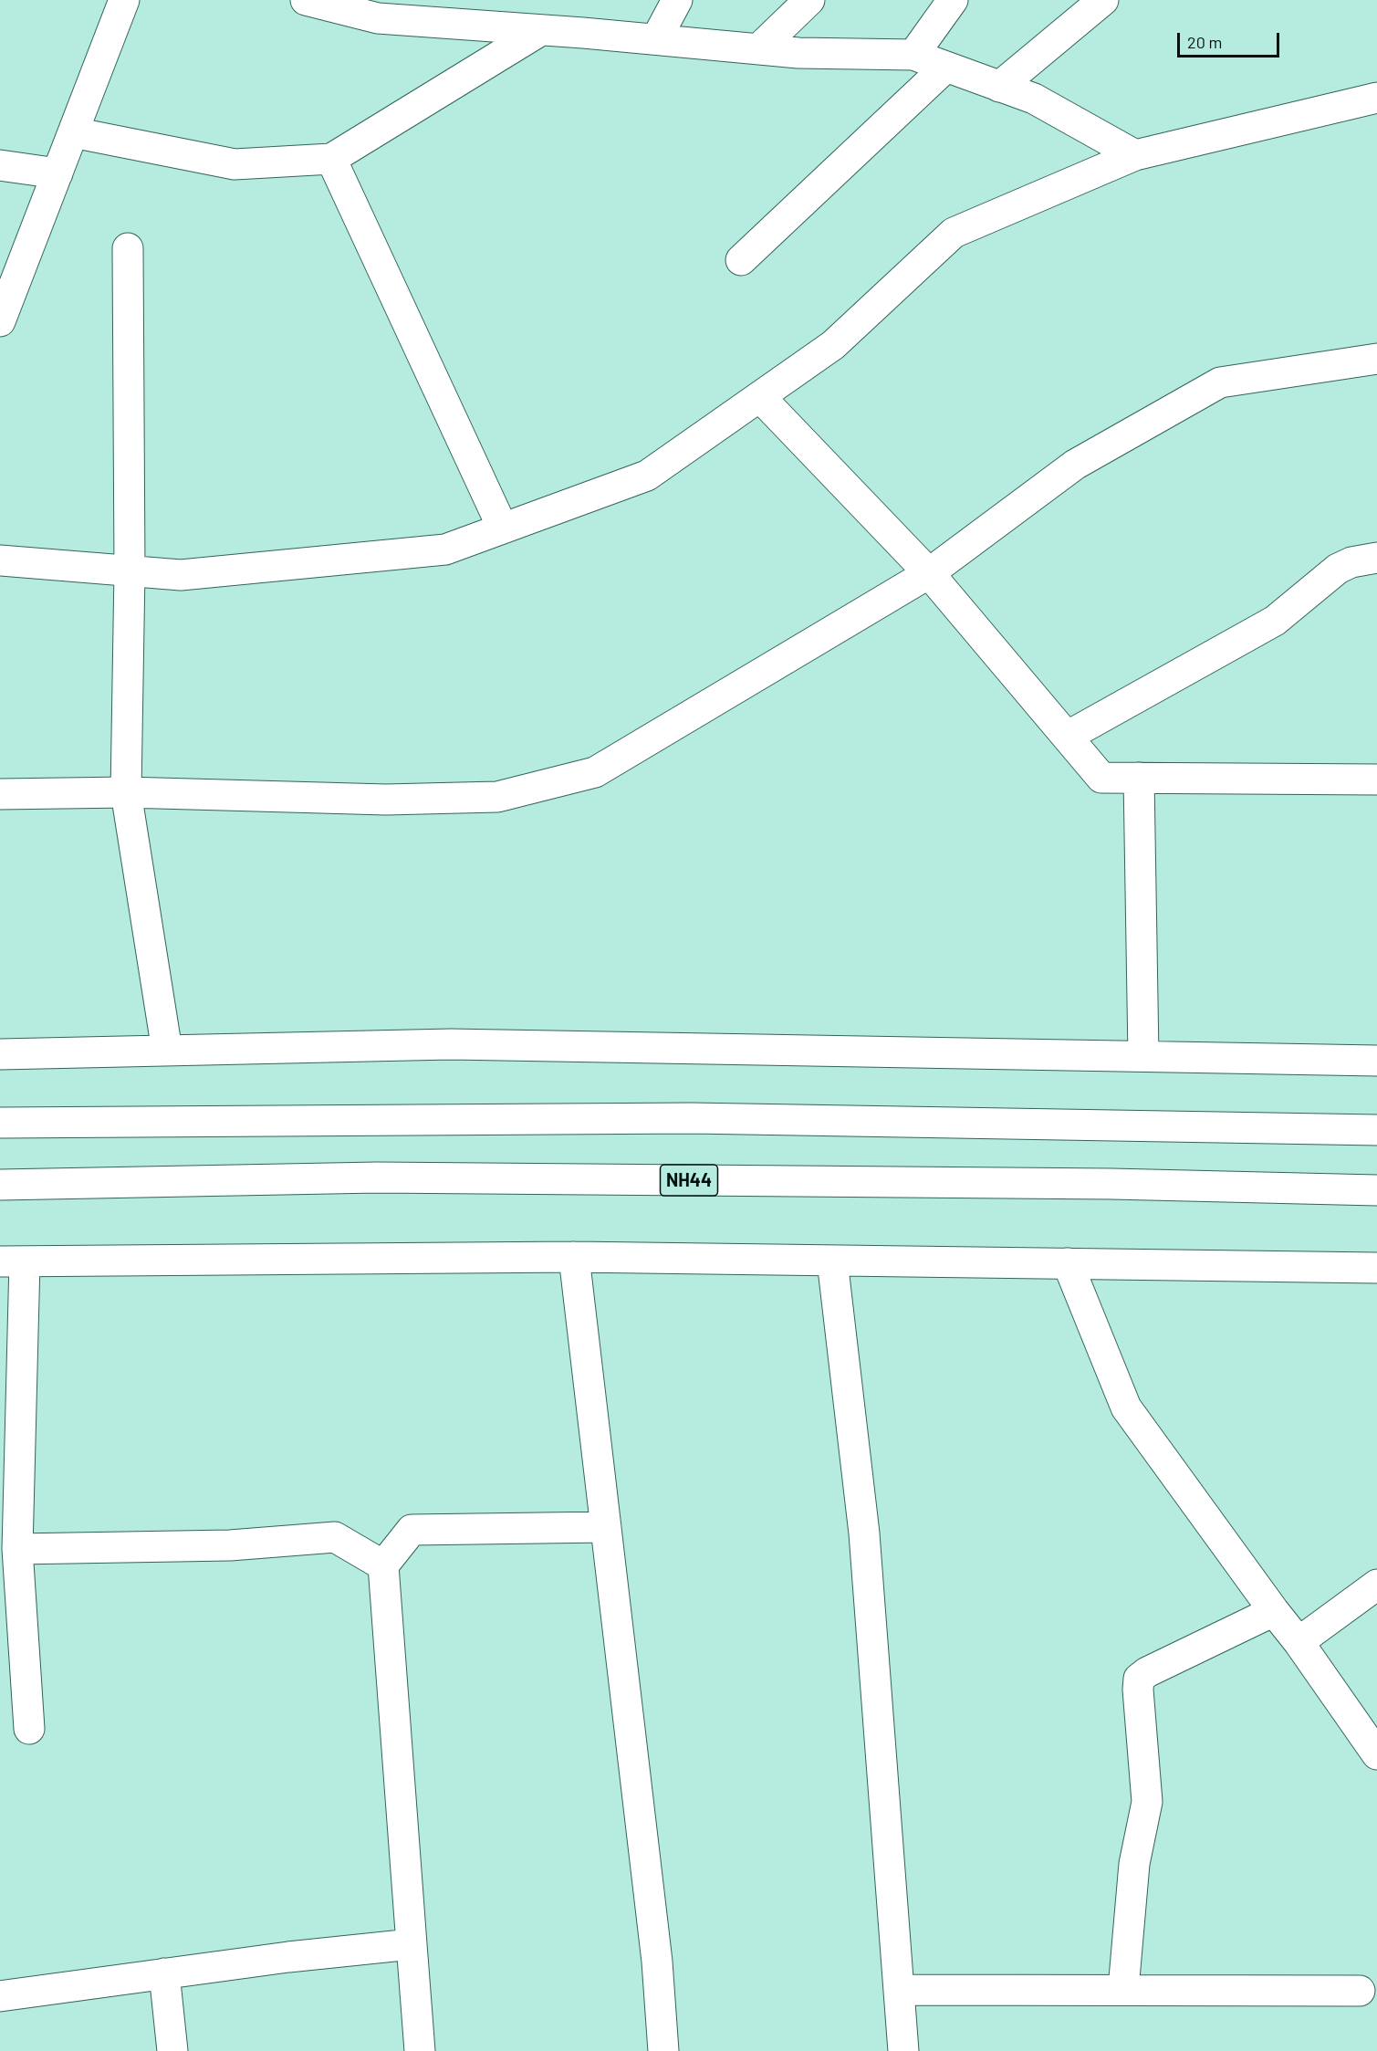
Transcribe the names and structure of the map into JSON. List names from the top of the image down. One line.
{"streets":{"main road":["NH44"]},"scale_bar":"20 m"}
